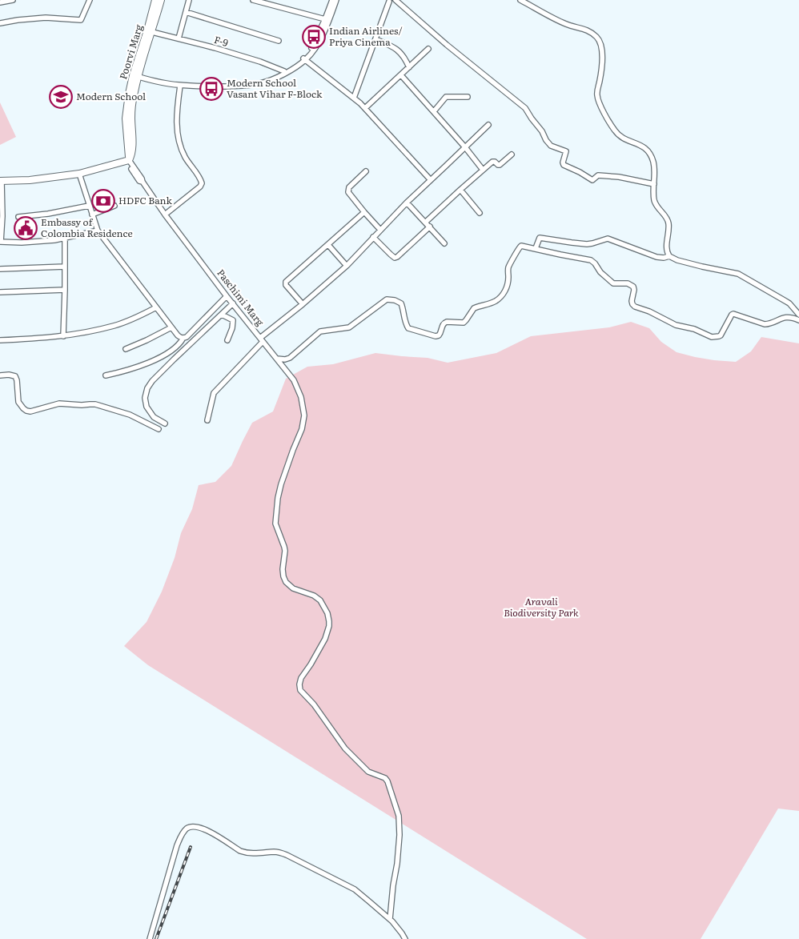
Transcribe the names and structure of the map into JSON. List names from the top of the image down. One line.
{"streets":{"main road":["Poorvi Marg"],"street":["F-9","Paschimi Marg"]},"crossings":[["F-9","Poorvi Marg"],["Poorvi Marg","Paschimi Marg"]],"parks":["Aravali Biodiversity Park"],"places":{"bus stop":["Indian Airlines/ Priya Cinema","Modern School Vasant Vihar F-Block"],"school or university":["Modern School"],"bank":["HDFC Bank"],"public building":["Embassy of Colombia Residence"]}}
